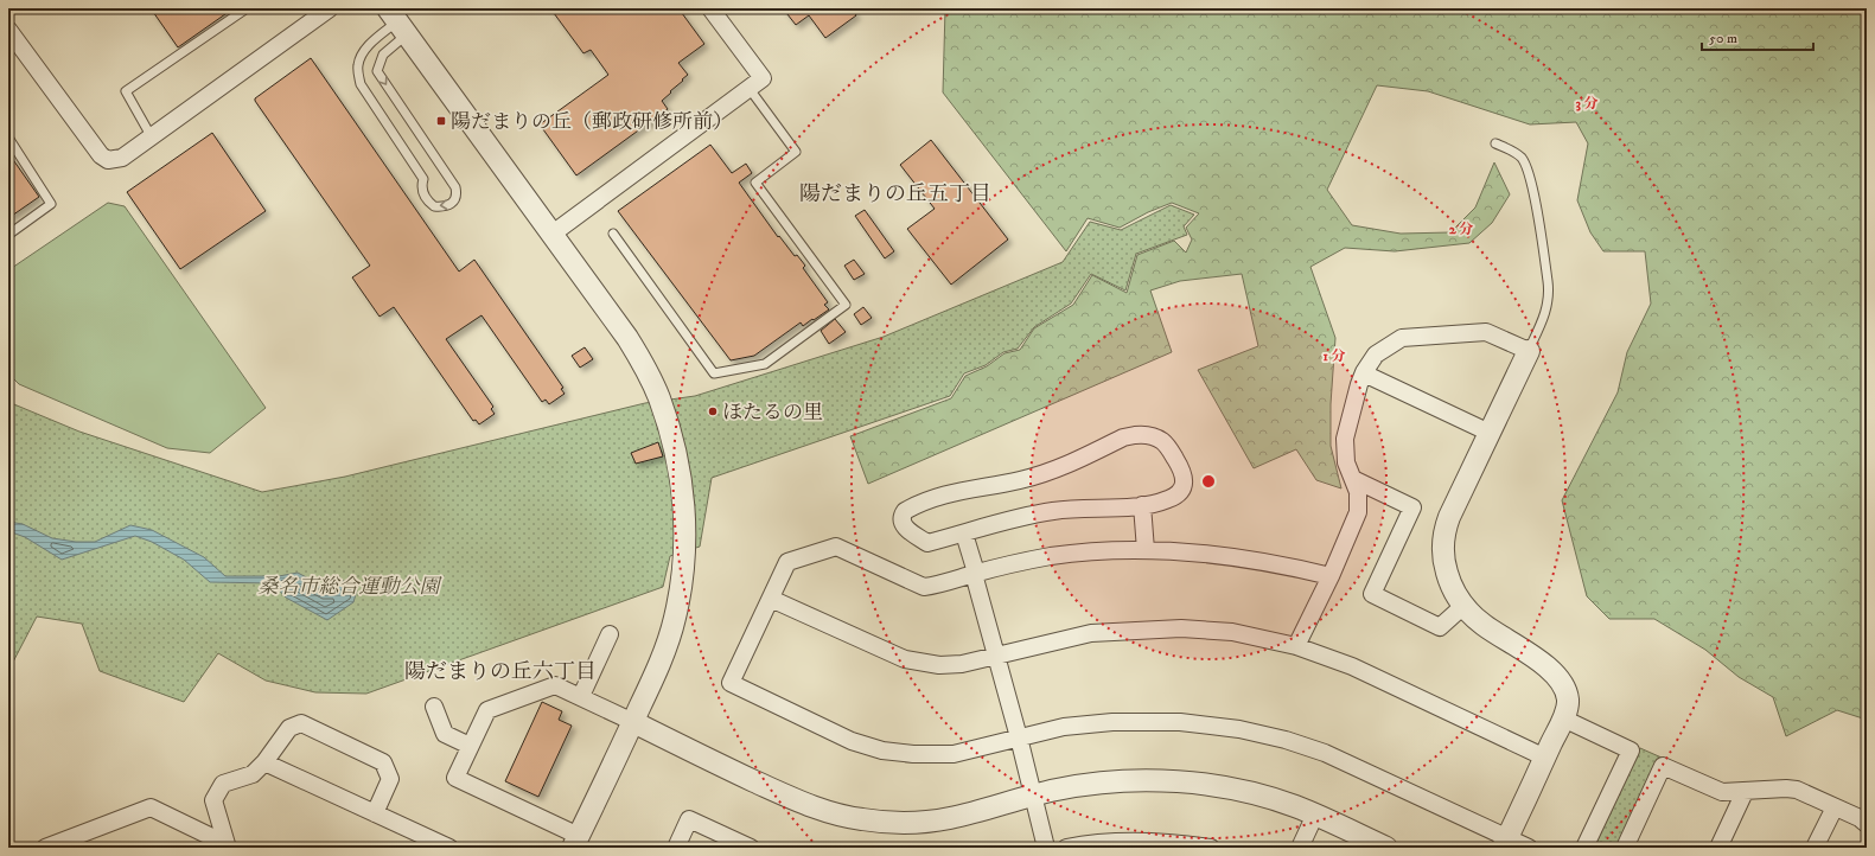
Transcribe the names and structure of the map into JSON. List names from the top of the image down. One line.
{"districts":["陽だまりの丘五丁目","陽だまりの丘六丁目"],"parks":["桑名市総合運動公園"],"places":{"transit":["陽だまりの丘（郵政研修所前）"],"other":["ほたるの里"]},"scale_bar":"50 m","rings":["3 分","2 分","1 分"]}
